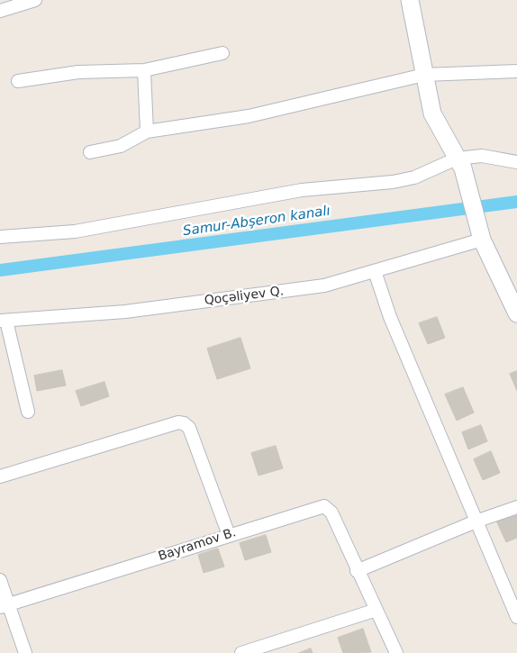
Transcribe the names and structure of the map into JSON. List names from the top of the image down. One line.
{"streets":{"street":["Qoçəliyev Q.","Bayramov B."]},"water":["Samur-Abşeron kanalı"]}
